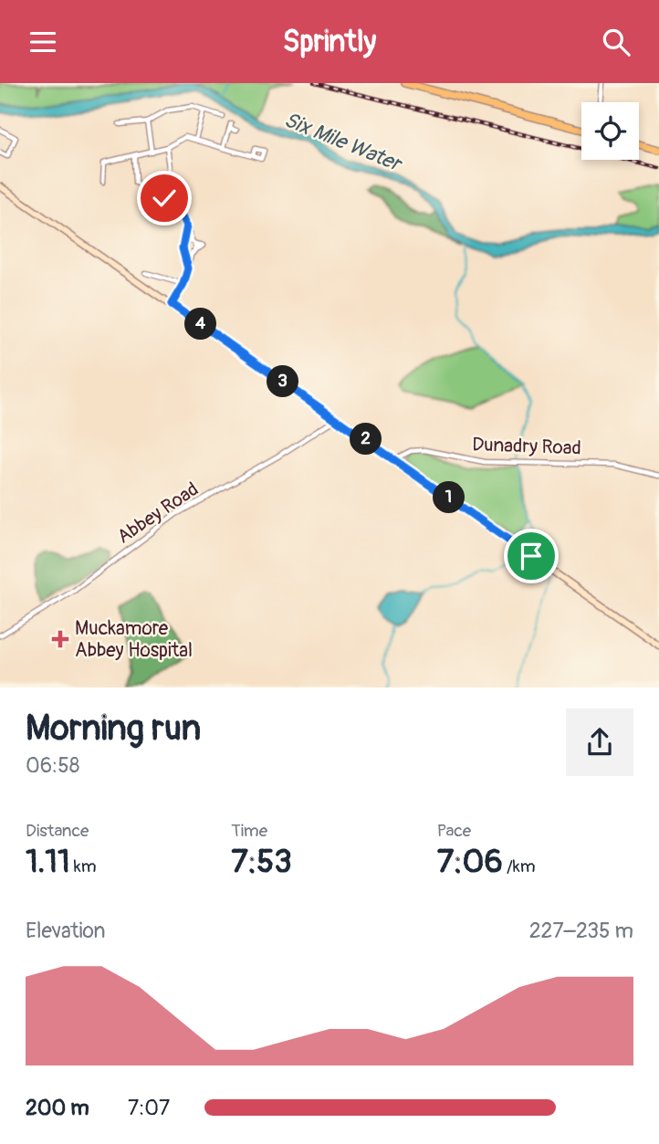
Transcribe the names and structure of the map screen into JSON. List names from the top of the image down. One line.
{"streets":{"street":["Dunadry Road","Abbey Road"]},"water":["Six Mile Water"],"places":{"health":["Muckamore Abbey Hospital"]},"page":{"header":"Sprintly","pins":["4","3","2","1"],"heading":["Morning run","06:58"],"stats":[["Distance","1.11 km"],["Time","7:53"],["Pace","7:06 /km"]],"chart":["Elevation","227–235 m"],"list":[{"name":"200 m","note":"7:07"}]}}
